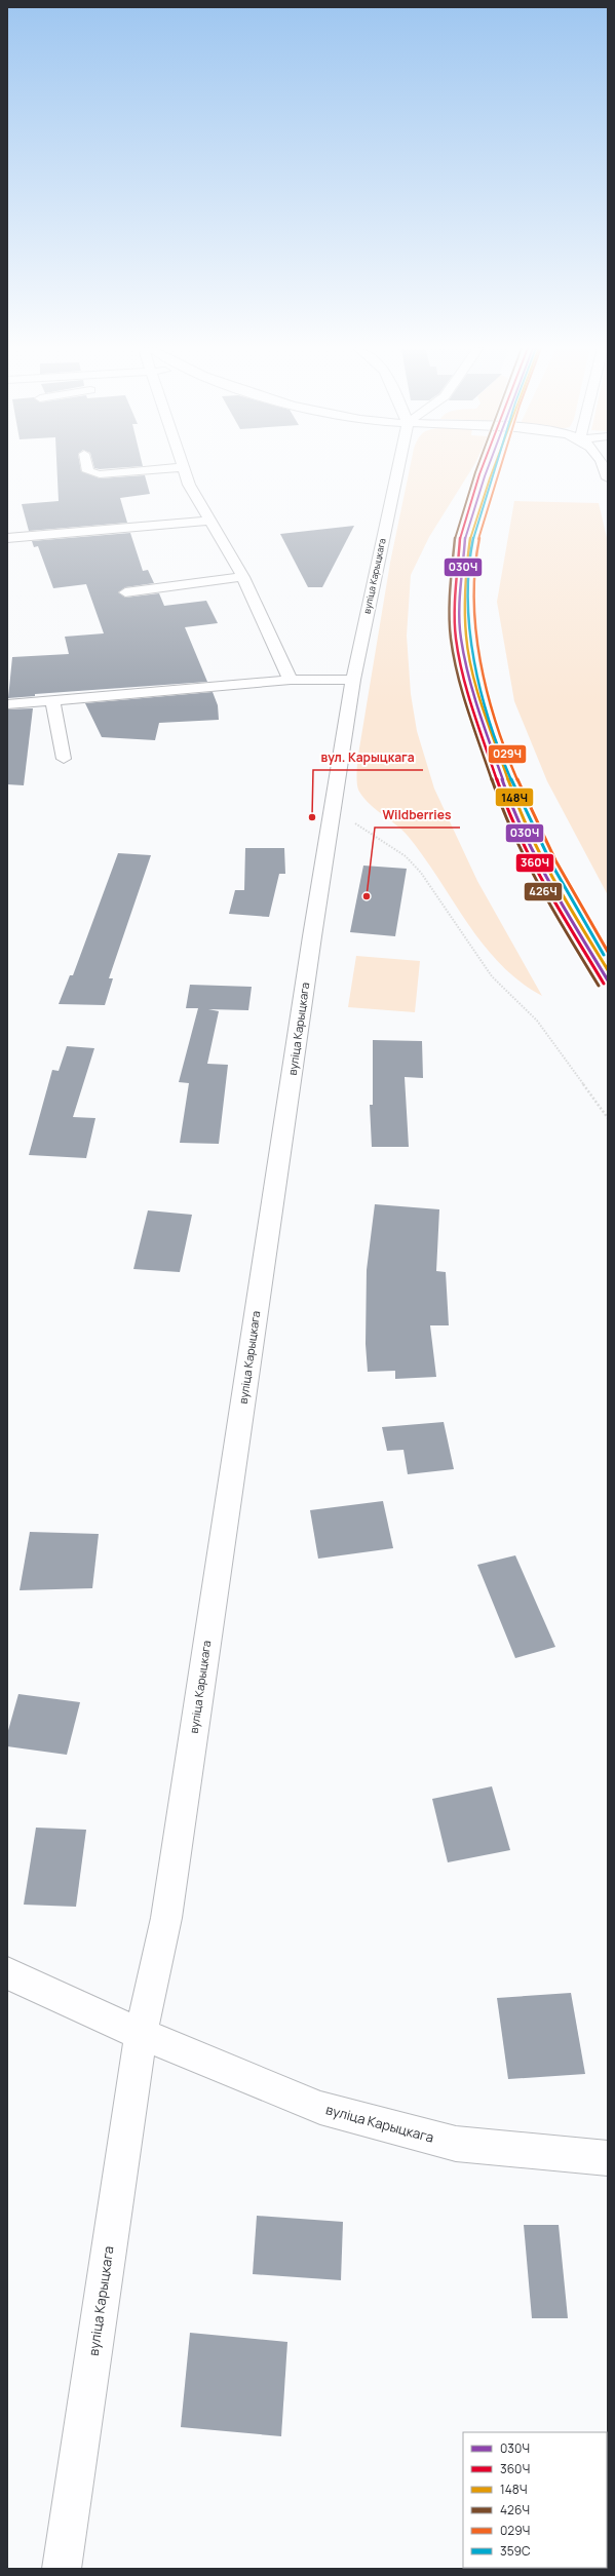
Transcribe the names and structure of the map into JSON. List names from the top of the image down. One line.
{"streets":{"street":["вуліца Карыцкага"]},"places":["вул. Карыцкага","Wildberries"],"lines":["transit line 030Ч","transit line 360Ч","transit line 148Ч","transit line 426Ч","transit line 029Ч","transit line 359С"],"legend":["030Ч","360Ч","148Ч","426Ч","029Ч","359С"]}
